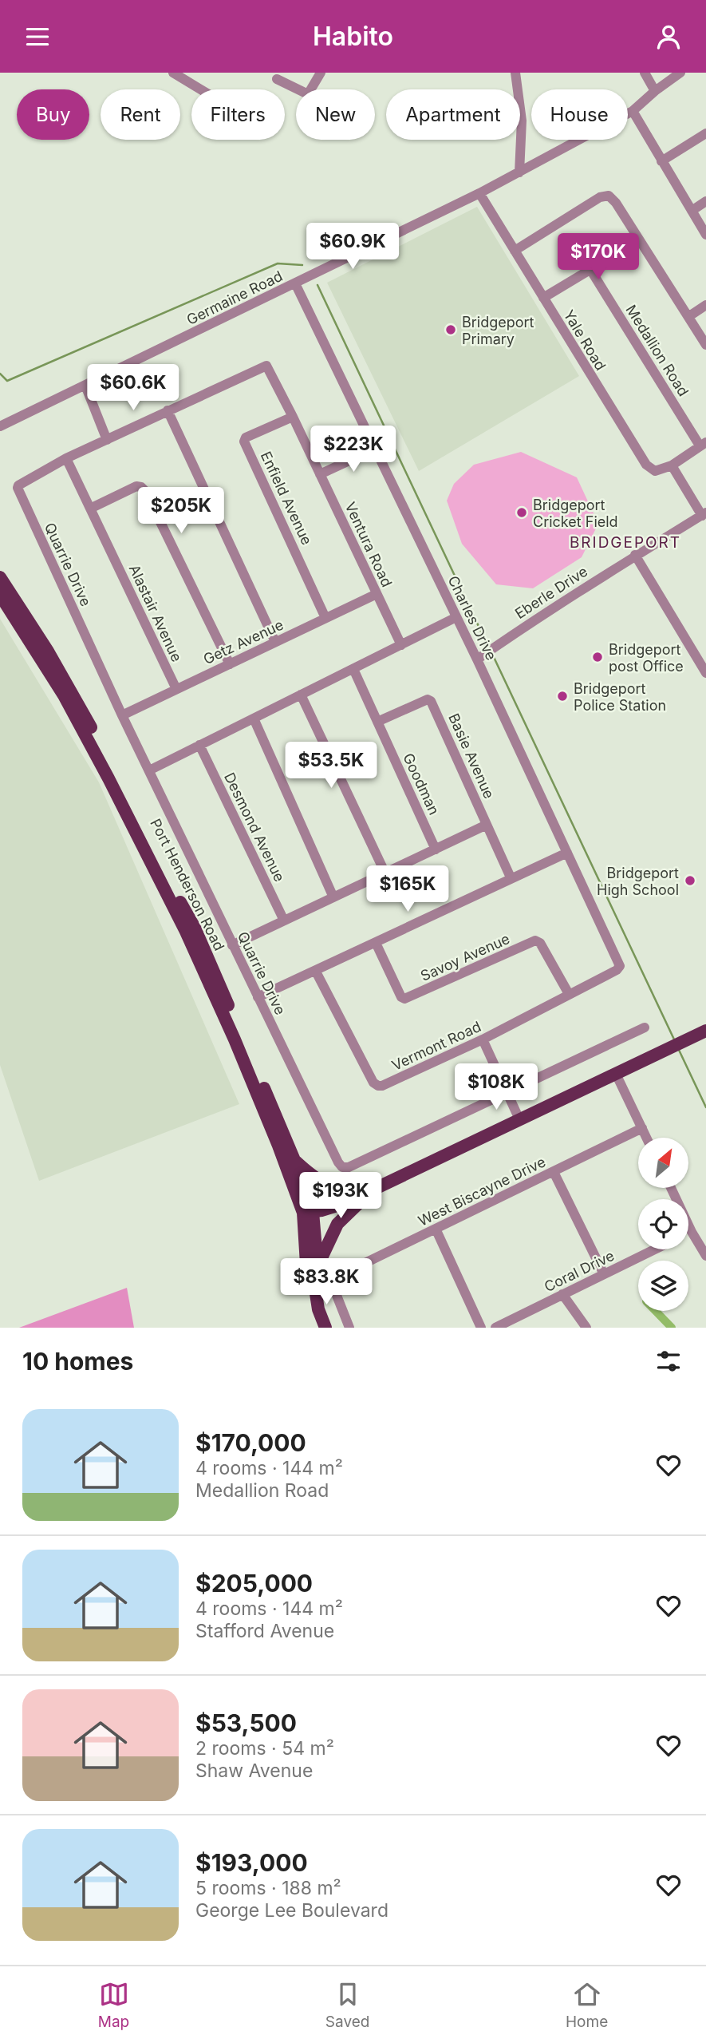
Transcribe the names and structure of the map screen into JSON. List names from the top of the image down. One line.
{"streets":{"main road":["Port Henderson Road"],"street":["Germaine Road","Yale Road","Medallion Road","Enfield Avenue","Ventura Road","Quarrie Drive","Eberle Drive","Alastair Avenue","Charles Drive","Getz Avenue","Basie Avenue","Goodman","Desmond Avenue","Savoy Avenue","Vermont Road","West Biscayne Drive","Coral Drive"]},"crossings":[["Germaine Road","Yale Road"],["Germaine Road","Charles Drive"],["Enfield Avenue","Ventura Road"],["Enfield Avenue","Getz Avenue"],["Ventura Road","Getz Avenue"],["Quarrie Drive","Alastair Avenue"],["Quarrie Drive","Getz Avenue"],["Eberle Drive","Charles Drive"],["Alastair Avenue","Getz Avenue"],["Charles Drive","Vermont Road"],["Basie Avenue","Goodman"],["Savoy Avenue","Vermont Road"]],"districts":["BRIDGEPORT"],"places":["Bridgeport Primary","Bridgeport Cricket Field","Bridgeport post Office","Bridgeport Police Station","Bridgeport High School"],"north":"top right","page":{"header":"Habito","chip":["Buy","Rent","Filters","New","Apartment","House"],"price":["$60.9K","$170K","$60.6K","$223K","$205K","$53.5K","$165K","$108K","$193K","$83.8K"],"heading":"10 homes","list":[{"name":"$170,000","note":"4 rooms · 144 m² · Medallion Road"},{"name":"$205,000","note":"4 rooms · 144 m² · Stafford Avenue"},{"name":"$53,500","note":"2 rooms · 54 m² · Shaw Avenue"},{"name":"$193,000","note":"5 rooms · 188 m² · George Lee Boulevard"}],"tabs":["Map","Saved","Home"]}}
